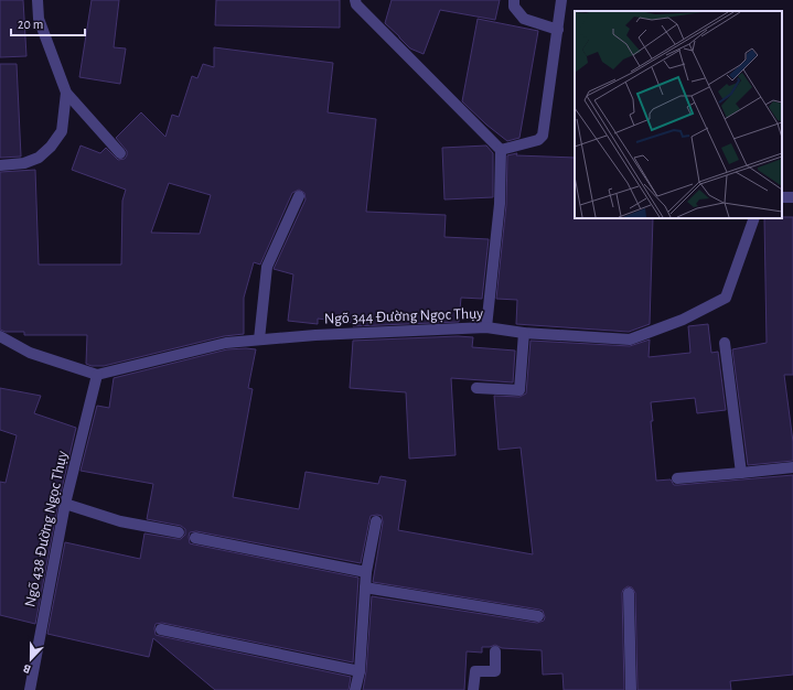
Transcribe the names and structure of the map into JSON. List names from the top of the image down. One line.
{"streets":{"street":["Ngõ 344 Đường Ngọc Thụy","Ngõ 438 Đường Ngọc Thụy"]},"crossings":[["Ngõ 344 Đường Ngọc Thụy","Ngõ 438 Đường Ngọc Thụy"]],"scale_bar":"20 m","north":"bottom"}
